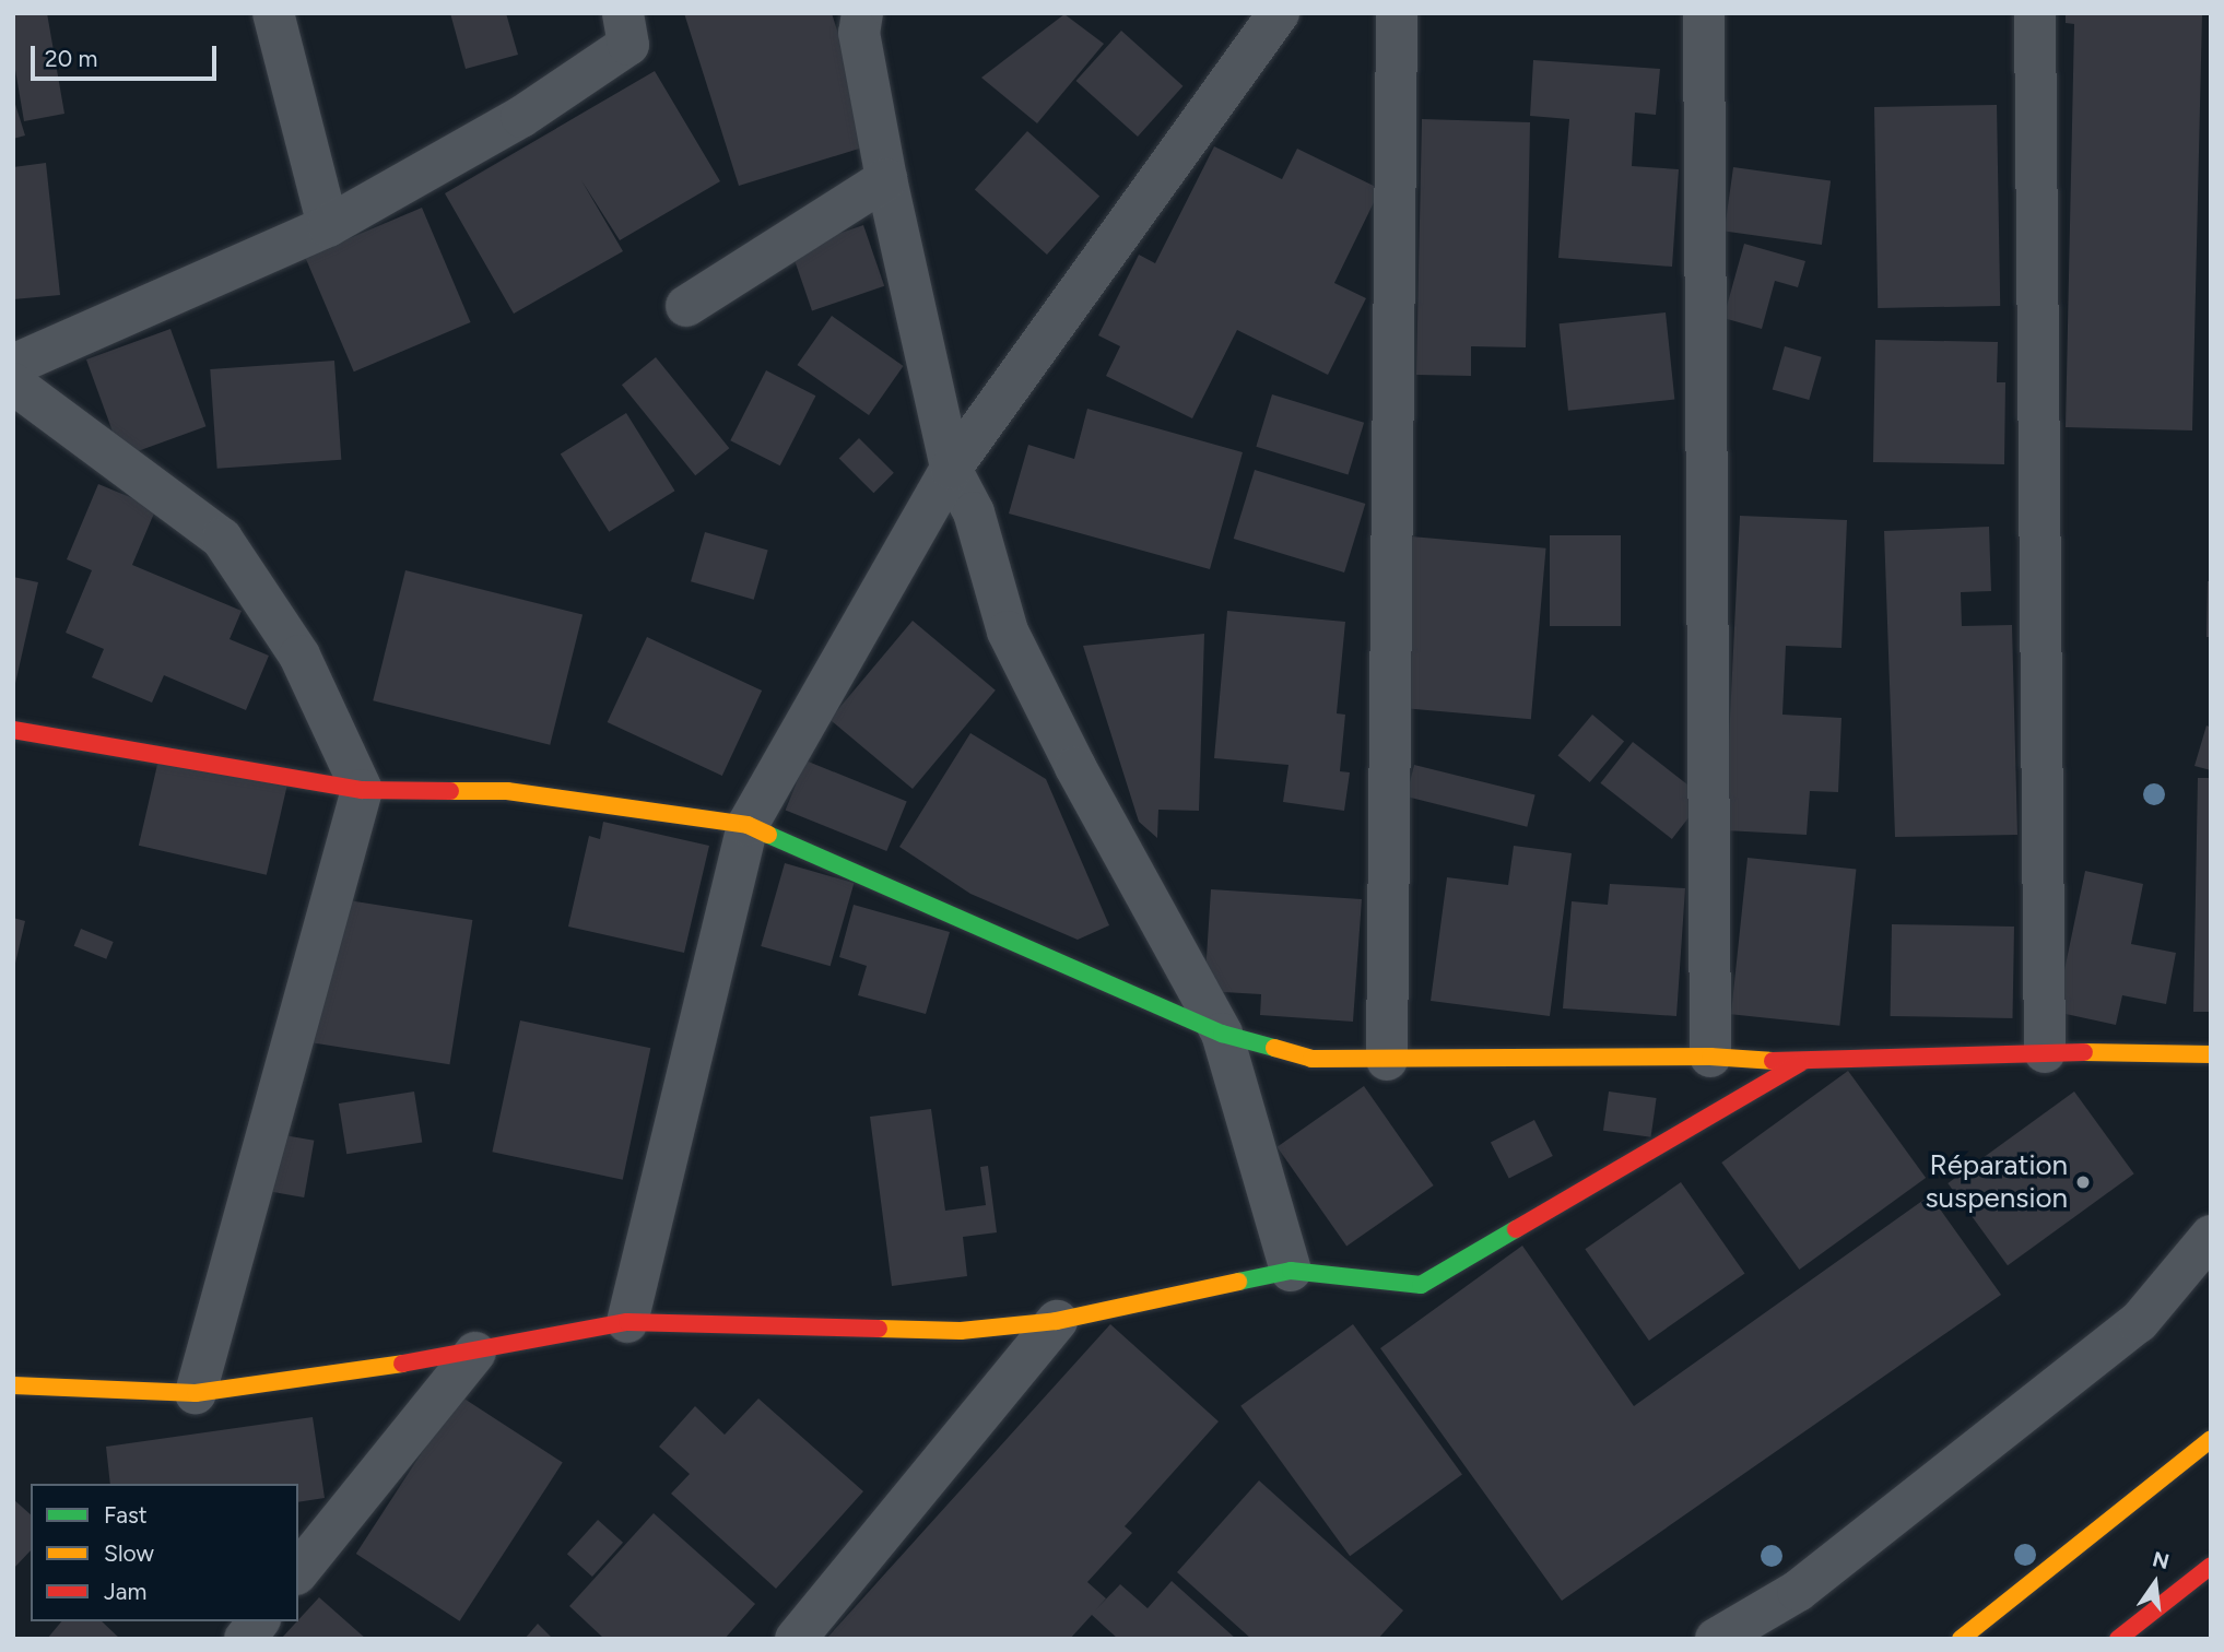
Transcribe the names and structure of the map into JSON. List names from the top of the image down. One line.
{"places":["Réparation suspension"],"legend":["Fast","Slow","Jam"],"scale_bar":"20 m","north":"top"}
